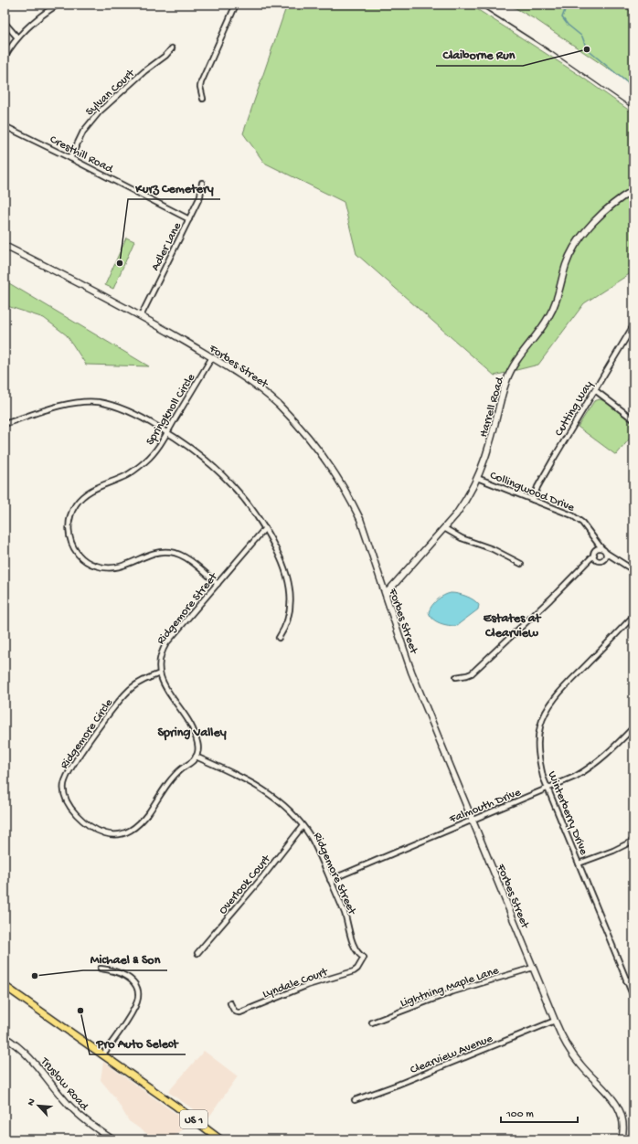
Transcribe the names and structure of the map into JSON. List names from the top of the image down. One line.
{"streets":{"main road":["US 1"],"street":["Sylvan Court","Cresthill Road","Adler Lane","Forbes Street","Harrell Road","Cutting Way","Springknoll Circle","Collingwood Drive","Ridgemore Street","Ridgemore Circle","Falmouth Drive","Winterberry Drive","Overlook Court","Lyndale Court","Lightning Maple Lane","Clearview Avenue","Truslow Road"]},"crossings":[["Sylvan Court","Cresthill Road"],["Cresthill Road","Adler Lane"],["Adler Lane","Forbes Street"],["Forbes Street","Harrell Road"],["Forbes Street","Springknoll Circle"],["Forbes Street","Falmouth Drive"],["Forbes Street","Lightning Maple Lane"],["Forbes Street","Clearview Avenue"],["Harrell Road","Collingwood Drive"],["Cutting Way","Collingwood Drive"],["Springknoll Circle","Ridgemore Street"],["Ridgemore Street","Ridgemore Circle"],["Ridgemore Street","Falmouth Drive"],["Ridgemore Street","Overlook Court"],["Ridgemore Street","Lyndale Court"],["Falmouth Drive","Winterberry Drive"]],"districts":["Estates at Clearview","Spring Valley"],"places":["Claiborne Run","Kurz Cemetery","Michael & Son","Pro Auto Select"],"scale_bar":"100 m","north":"top left"}
